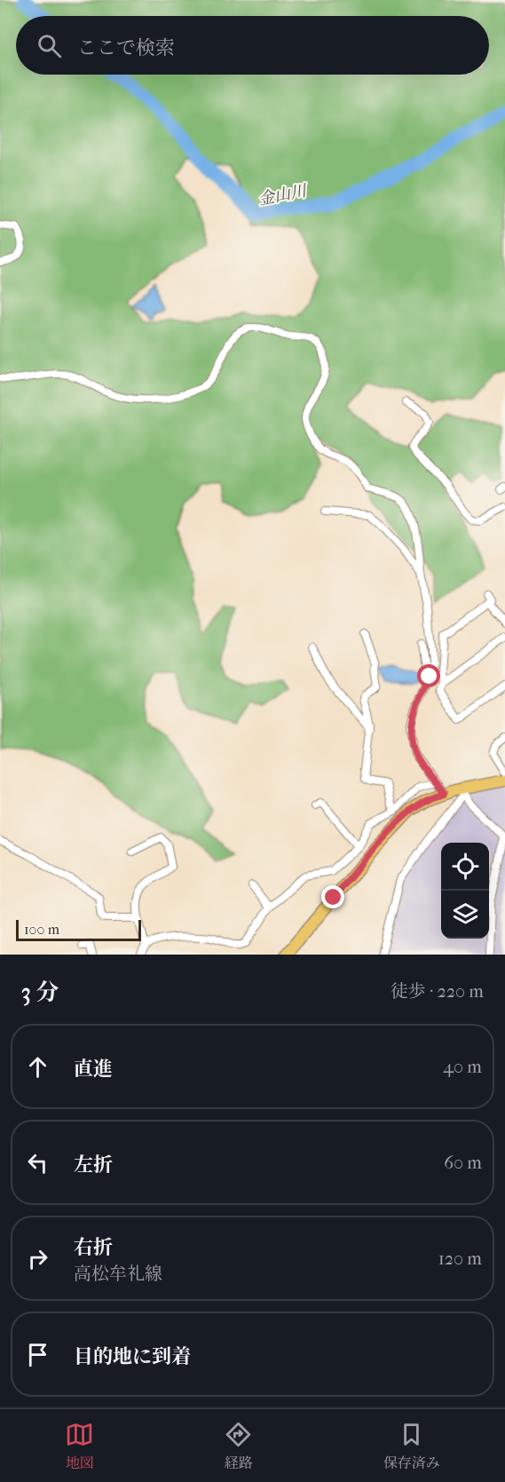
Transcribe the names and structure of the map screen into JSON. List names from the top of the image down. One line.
{"water":["金山川"],"scale_bar":"100 m","page":{"search":"ここで検索","scale":"100 m","heading":["3 分","徒歩 · 220 m"],"list":[["直進","40 m"],["左折","60 m"],["右折","高松牟礼線","120 m"],"目的地に到着"],"nav":["地図","経路","保存済み"]}}
